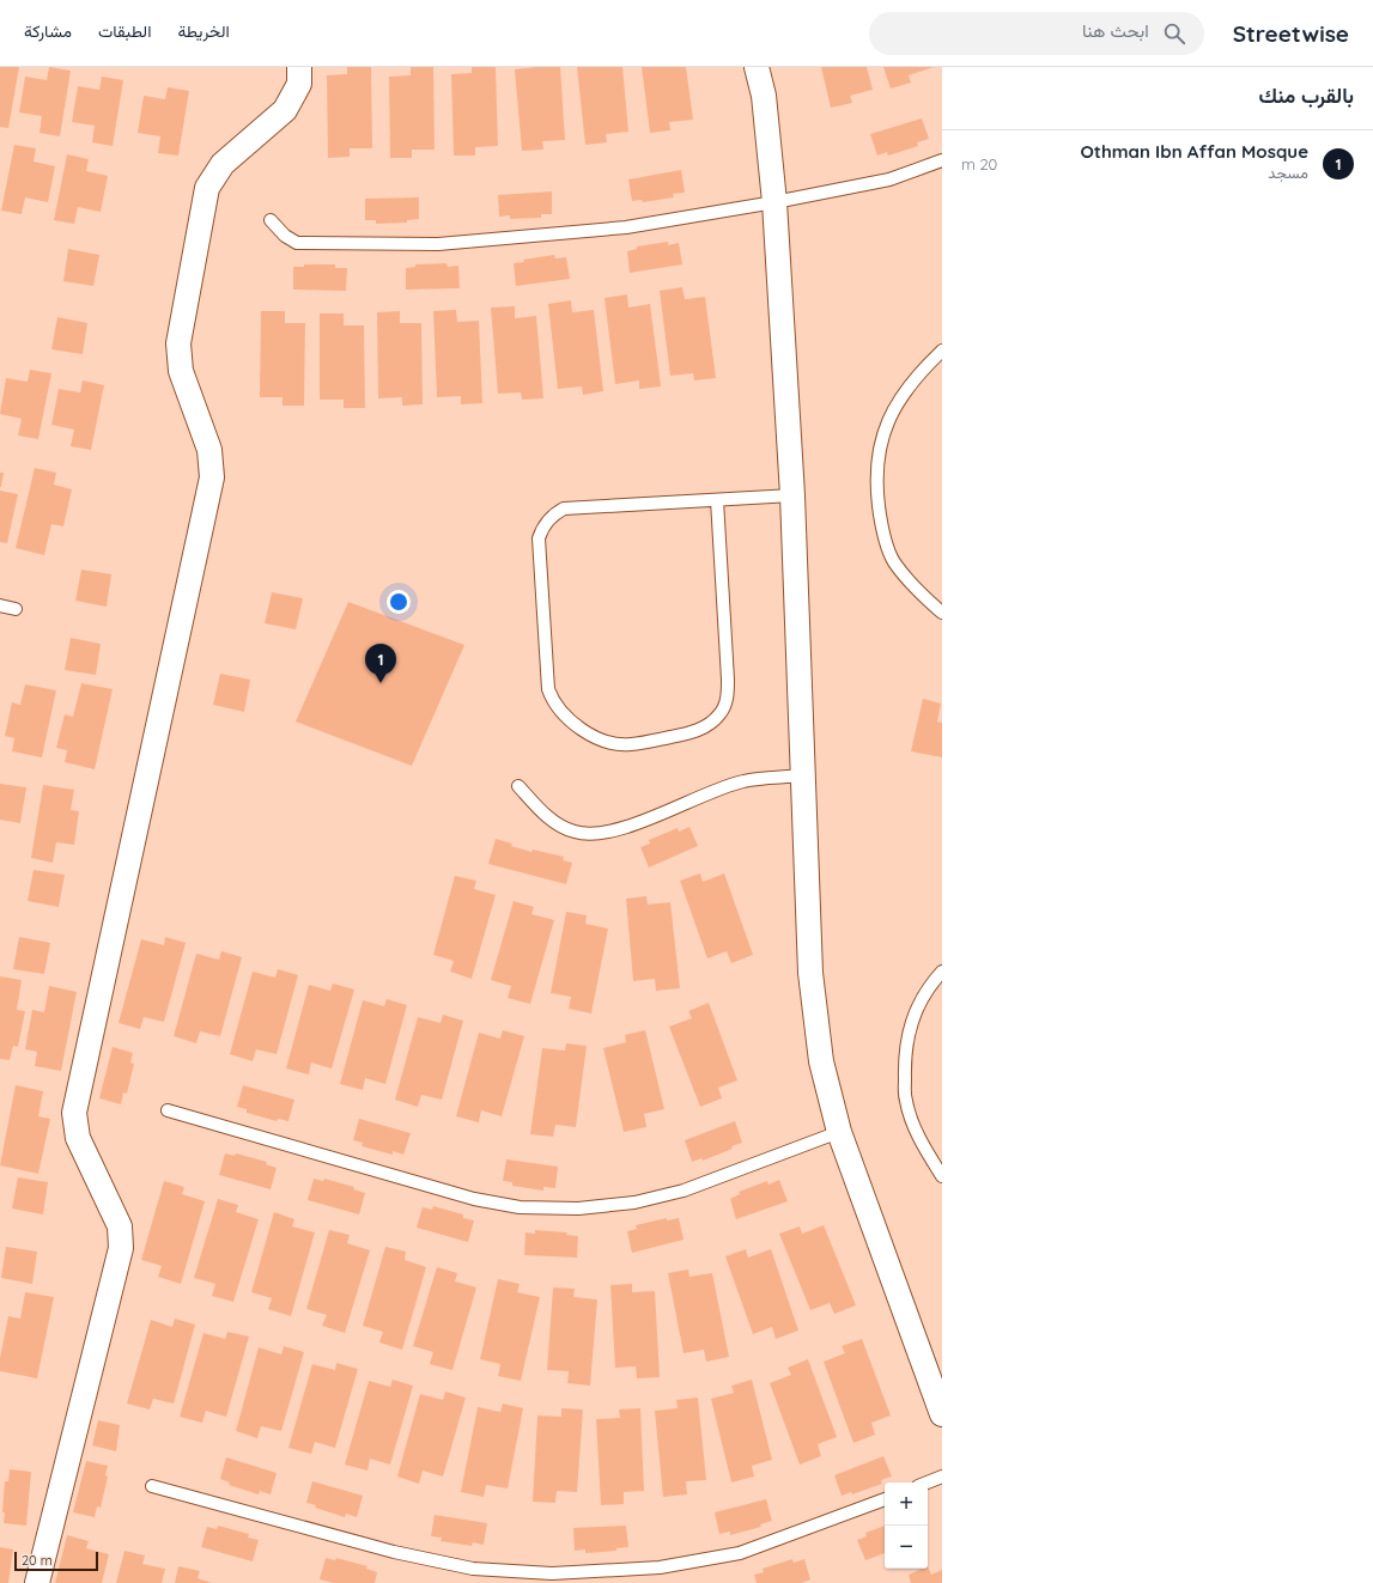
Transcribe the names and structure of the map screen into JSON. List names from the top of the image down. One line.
{"scale_bar":"20 m","page":{"header":"Streetwise","search":"ابحث هنا","nav":["الخريطة","الطبقات","مشاركة"],"heading":"بالقرب منك","list":[{"mark":"1","name":"Othman Ibn Affan Mosque","note":"مسجد","value":"20 m"}],"pins":"1","map_buttons":["+","−"],"scale":"20 m"}}
